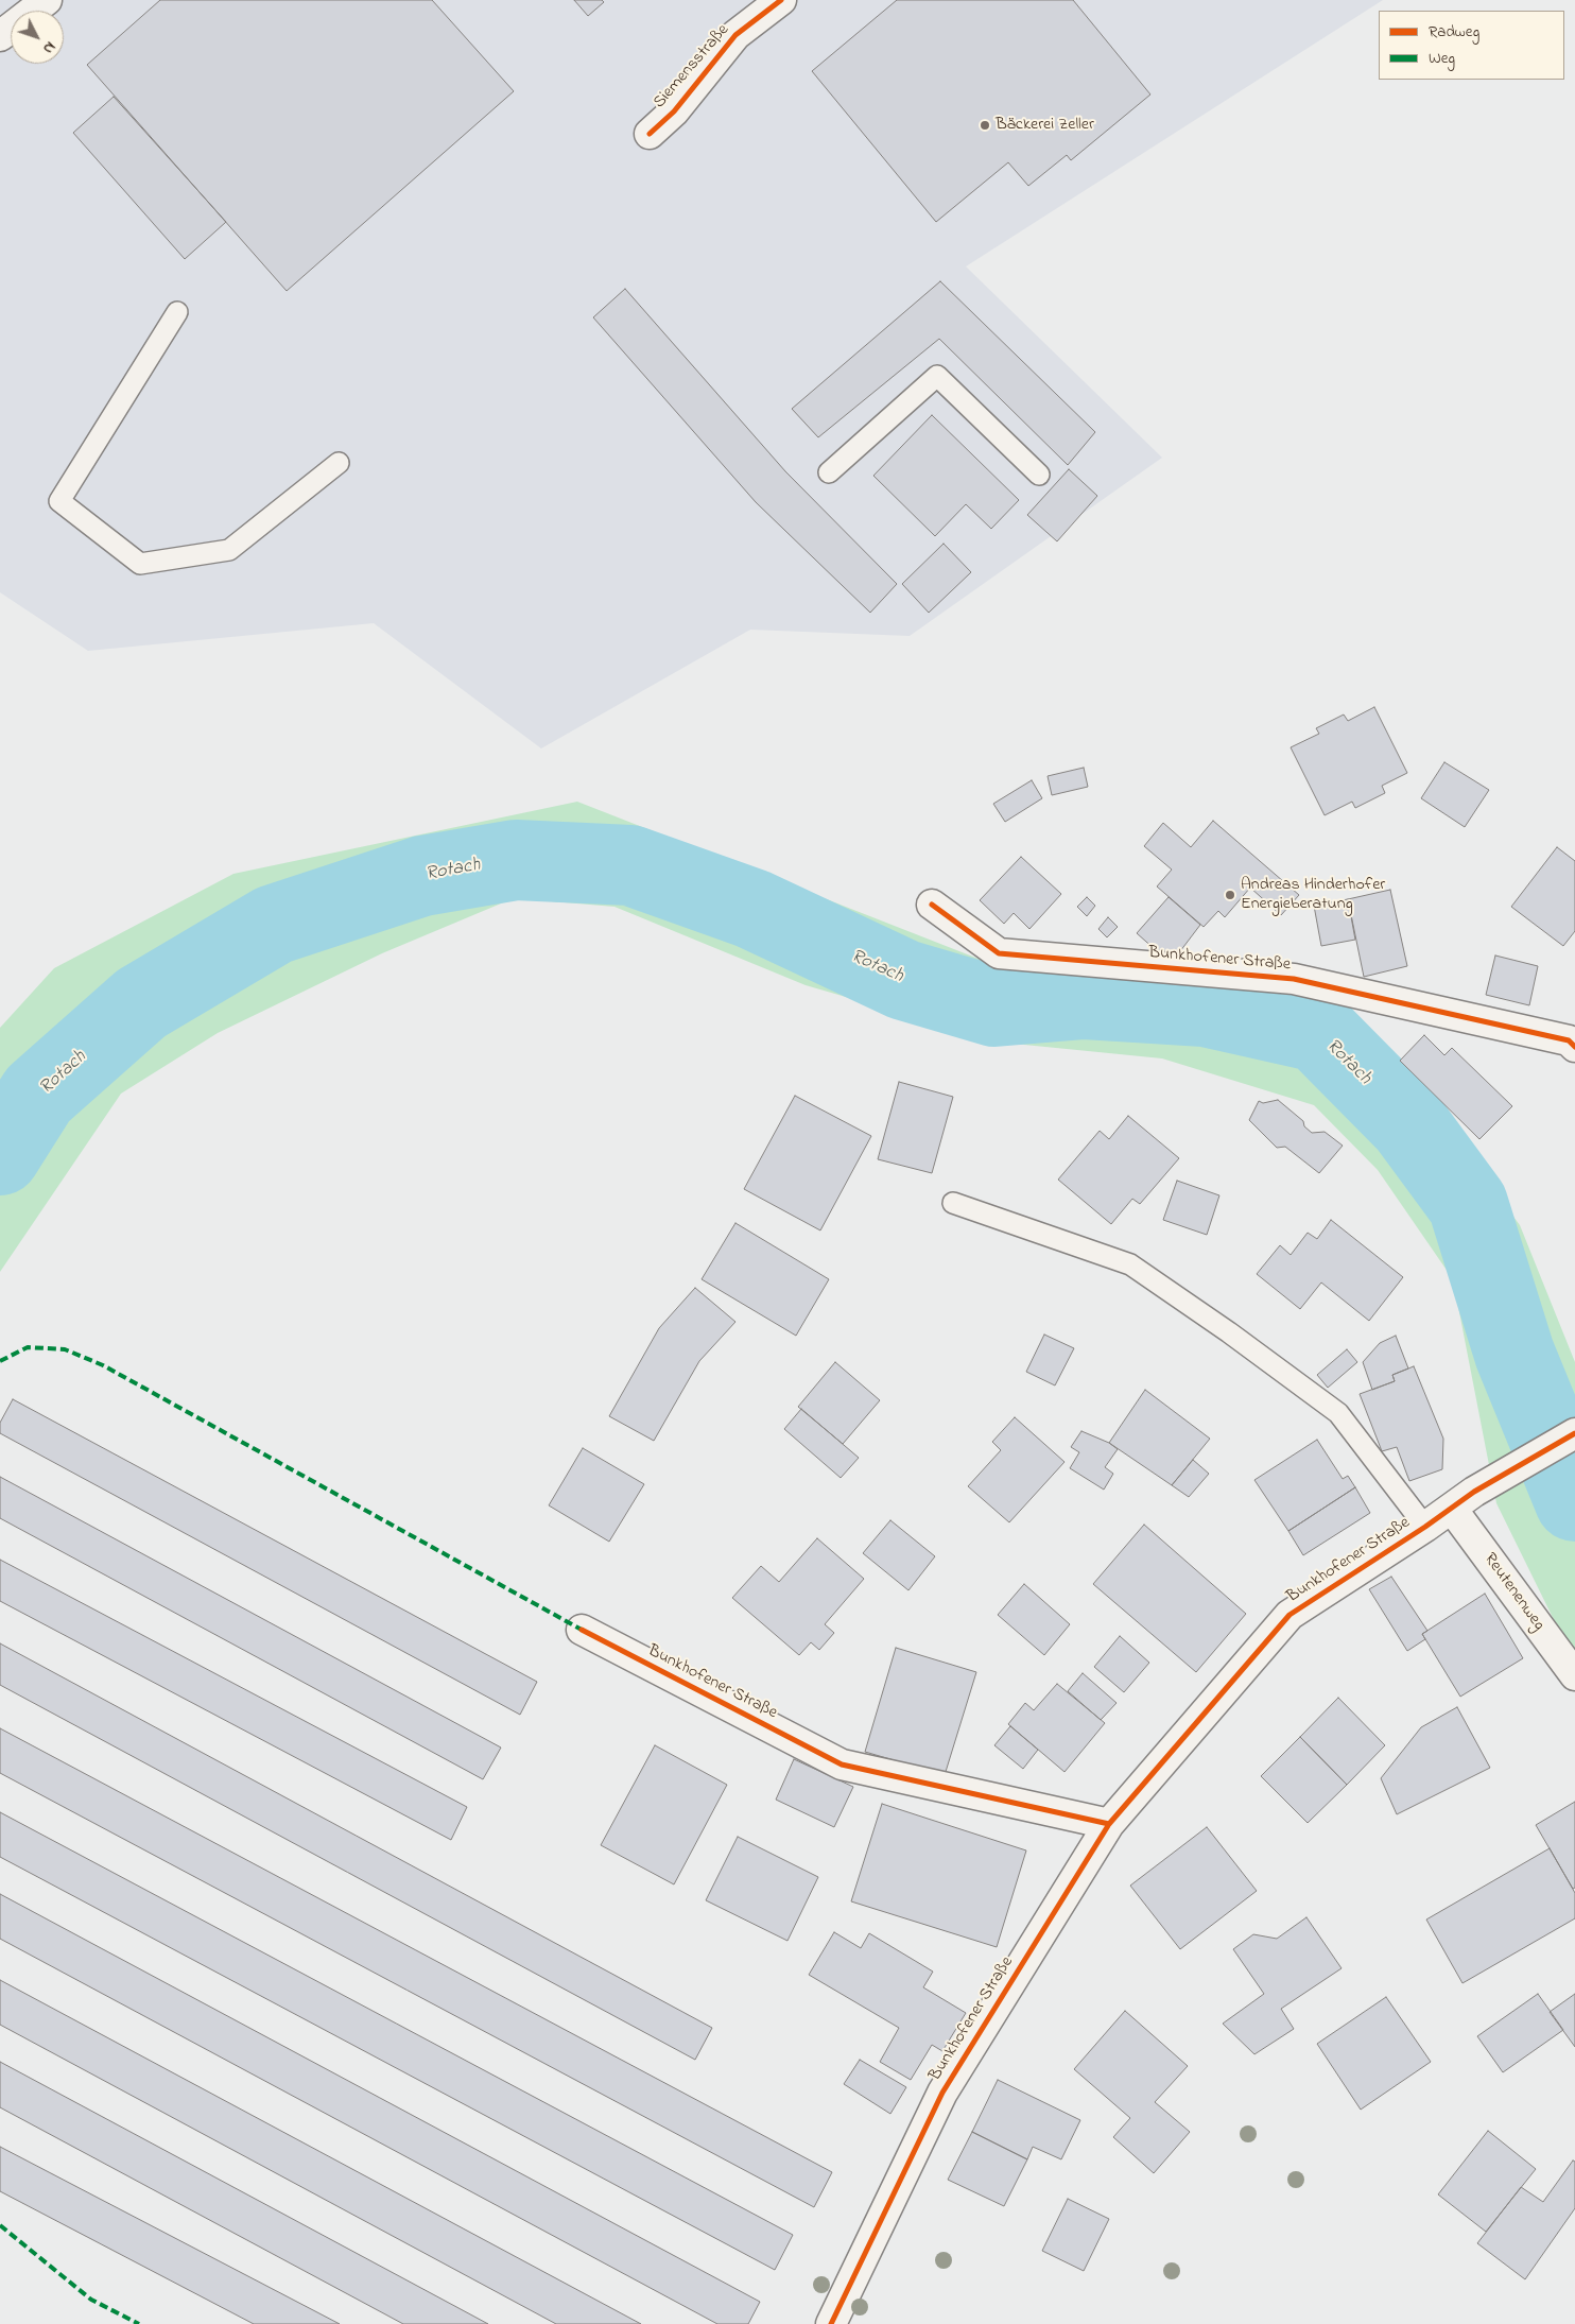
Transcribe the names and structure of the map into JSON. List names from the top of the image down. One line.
{"streets":{"street":["Siemensstraße","Bunkhofener Straße","Reutenenweg"]},"crossings":[["Bunkhofener Straße","Reutenenweg"]],"water":["Rotach"],"places":["Bäckerei Zeller","Andreas Hinderhofer Energieberatung"],"legend":["Radweg","Weg"],"north":"bottom right"}
